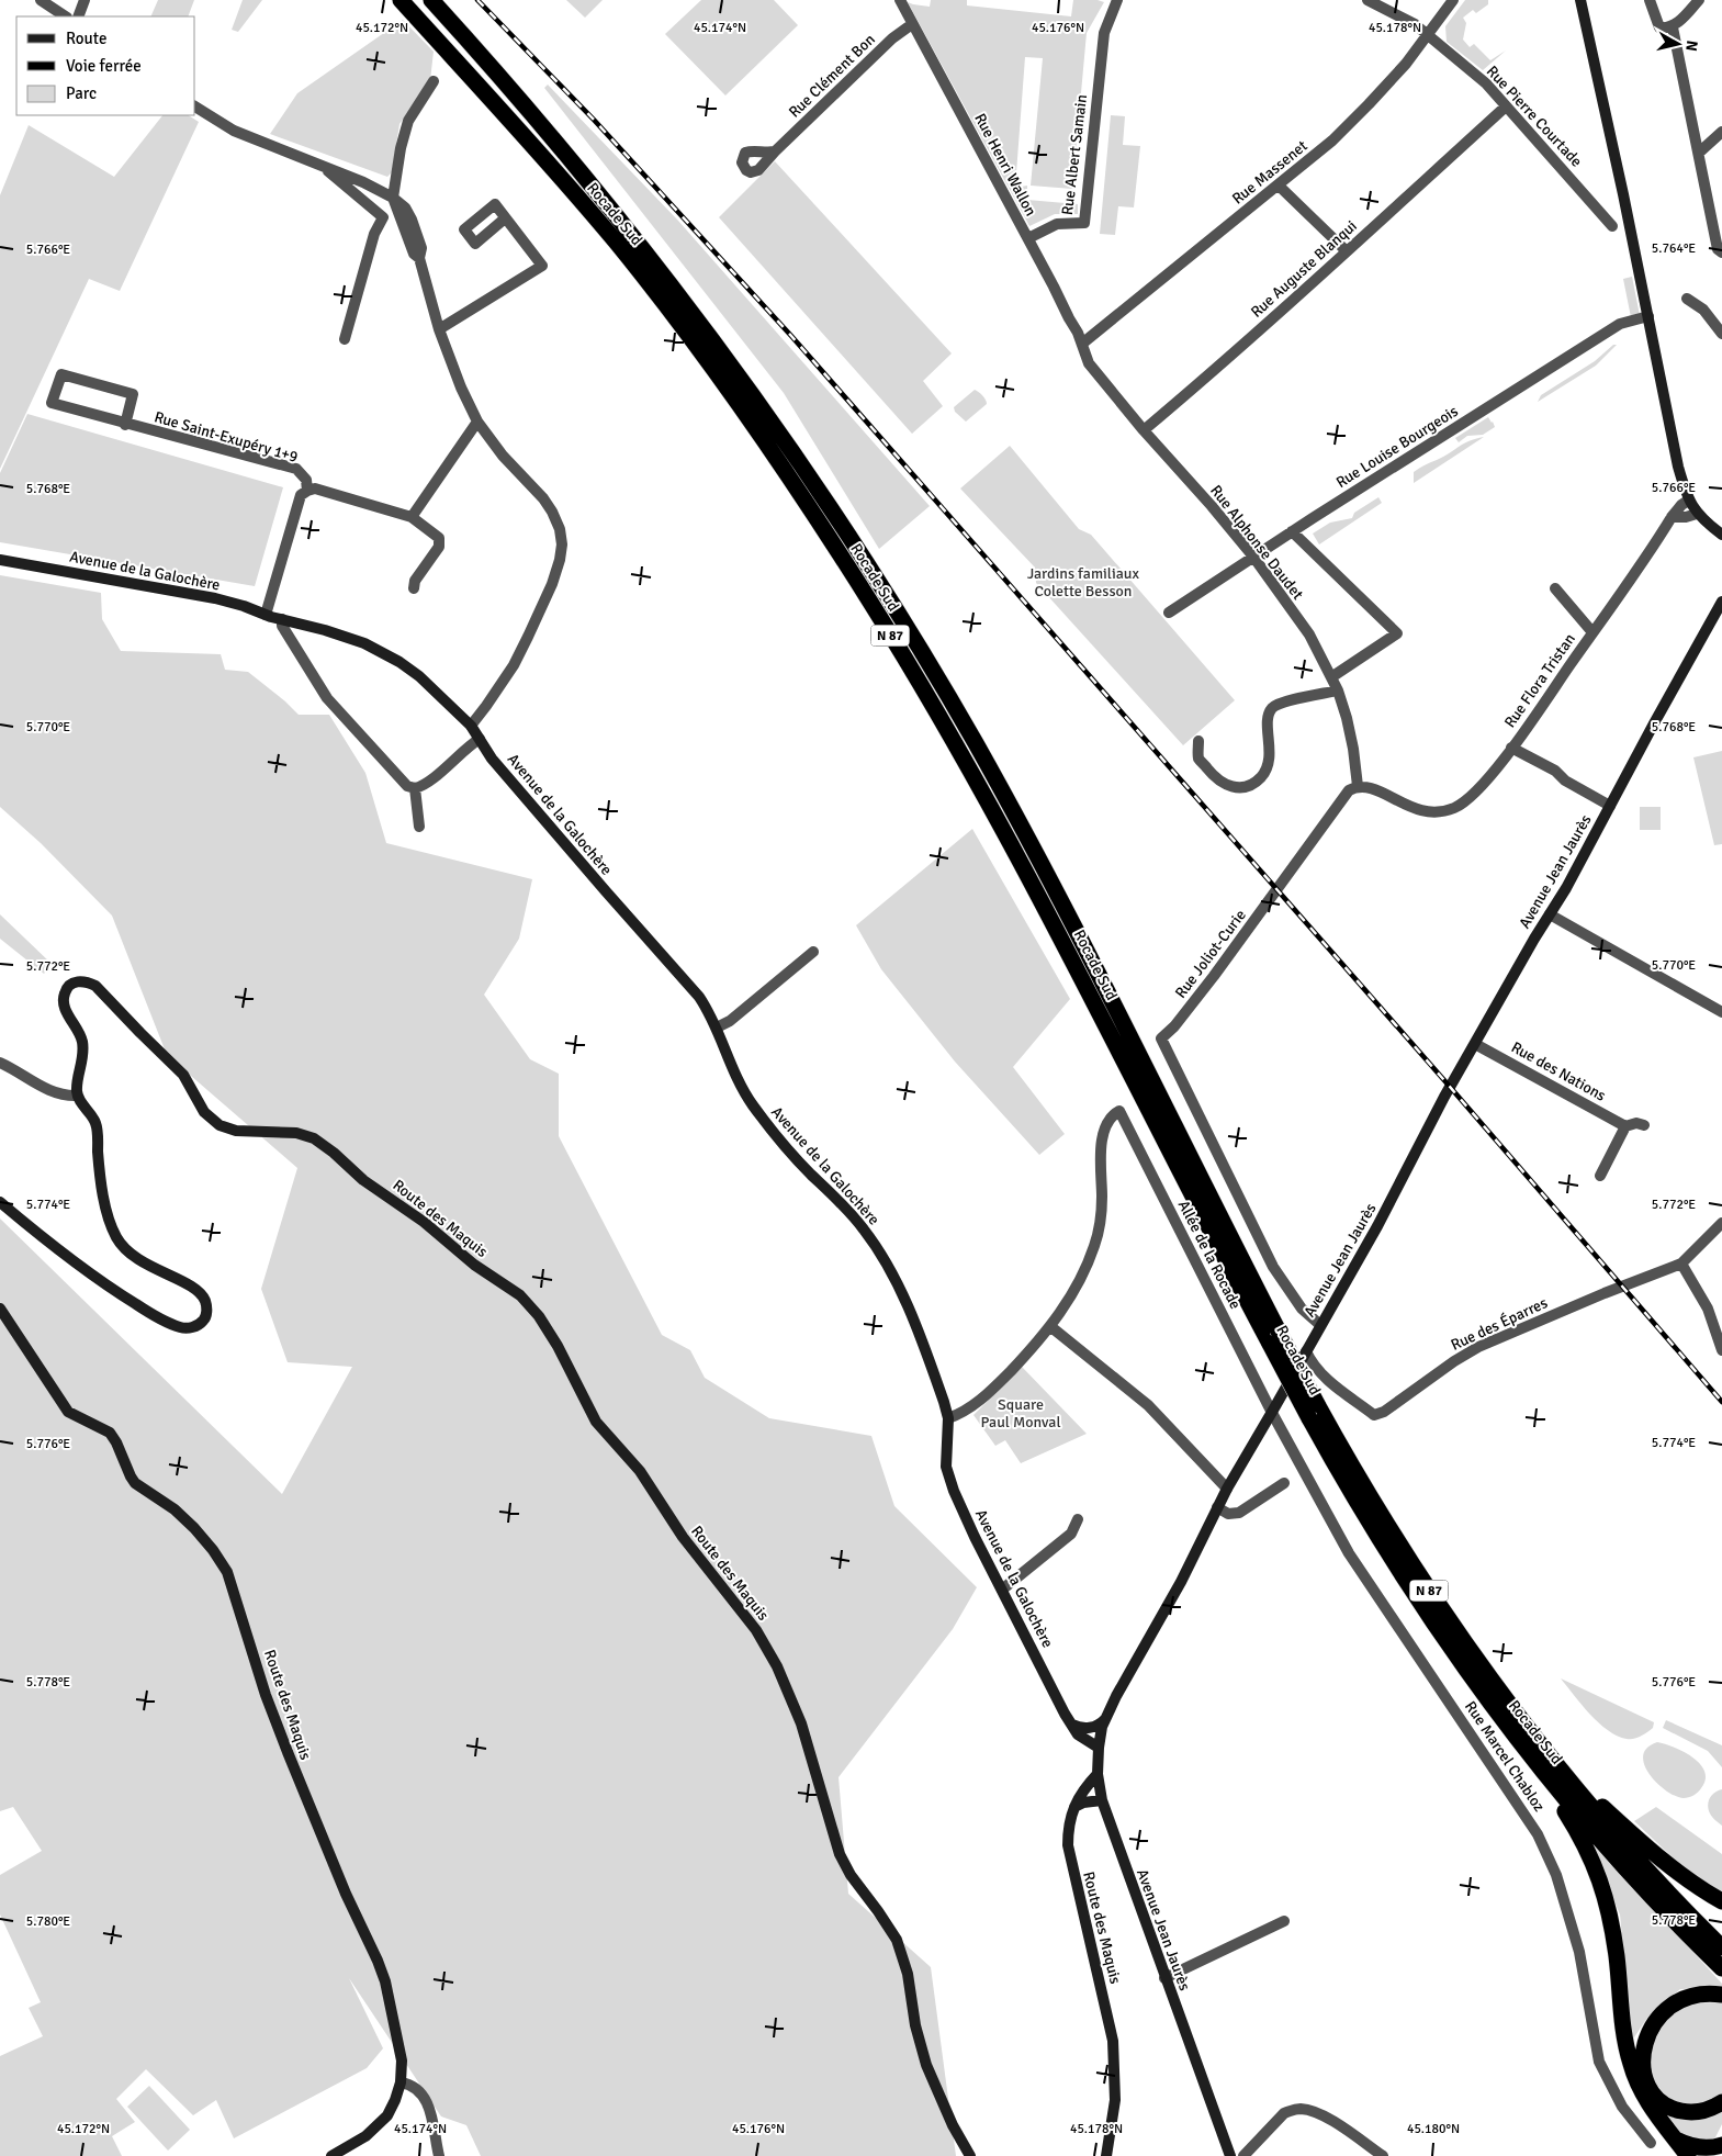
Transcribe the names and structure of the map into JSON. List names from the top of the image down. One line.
{"streets":{"highway":["Rocade Sud","N 87"],"main road":["Avenue de la Galochère","Avenue Jean Jaurès","Route des Maquis"],"street":["Rue Clément Bon","Rue Pierre Courtade","Rue Albert Samain","Rue Henri Wallon","Rue Massenet","Rue Auguste Blanqui","Rue Saint-Exupéry 1+9","Rue Louise Bourgeois","Rue Alphonse Daudet","Rue Flora Tristan","Rue Joliot-Curie","Rue des Nations","Allée de la Rocade","Rue des Éparres","Rue Marcel Chabloz"]},"crossings":[["Rue Clément Bon","Rue Henri Wallon"],["Rue Pierre Courtade","Rue Massenet"],["Rue Pierre Courtade","Rue Auguste Blanqui"],["Rue Albert Samain","Rue Henri Wallon"],["Rue Henri Wallon","Rue Massenet"],["Rue Henri Wallon","Rue Alphonse Daudet"],["Rue Massenet","Rue Alphonse Daudet"],["Rue Auguste Blanqui","Rue Alphonse Daudet"],["Rue Louise Bourgeois","Rue Alphonse Daudet"],["Rue Alphonse Daudet","Rue Joliot-Curie"],["Avenue de la Galochère","Avenue Jean Jaurès"],["Avenue Jean Jaurès","Rue Joliot-Curie"],["Avenue Jean Jaurès","Rue des Nations"],["Avenue Jean Jaurès","Route des Maquis"],["Avenue Jean Jaurès","Allée de la Rocade"],["Avenue Jean Jaurès","Rue des Éparres"],["Avenue Jean Jaurès","Rue Marcel Chabloz"],["Allée de la Rocade","Rue Marcel Chabloz"]],"parks":["Jardins familiaux Colette Besson","Square Paul Monval"],"legend":["Route","Voie ferrée","Parc"],"north":"right","coordinates":["45.172°N","45.174°N","45.176°N","45.178°N","5.764°E","5.766°E","5.768°E","5.770°E","5.772°E","5.774°E","5.776°E","5.778°E","5.780°E","45.180°N"]}
